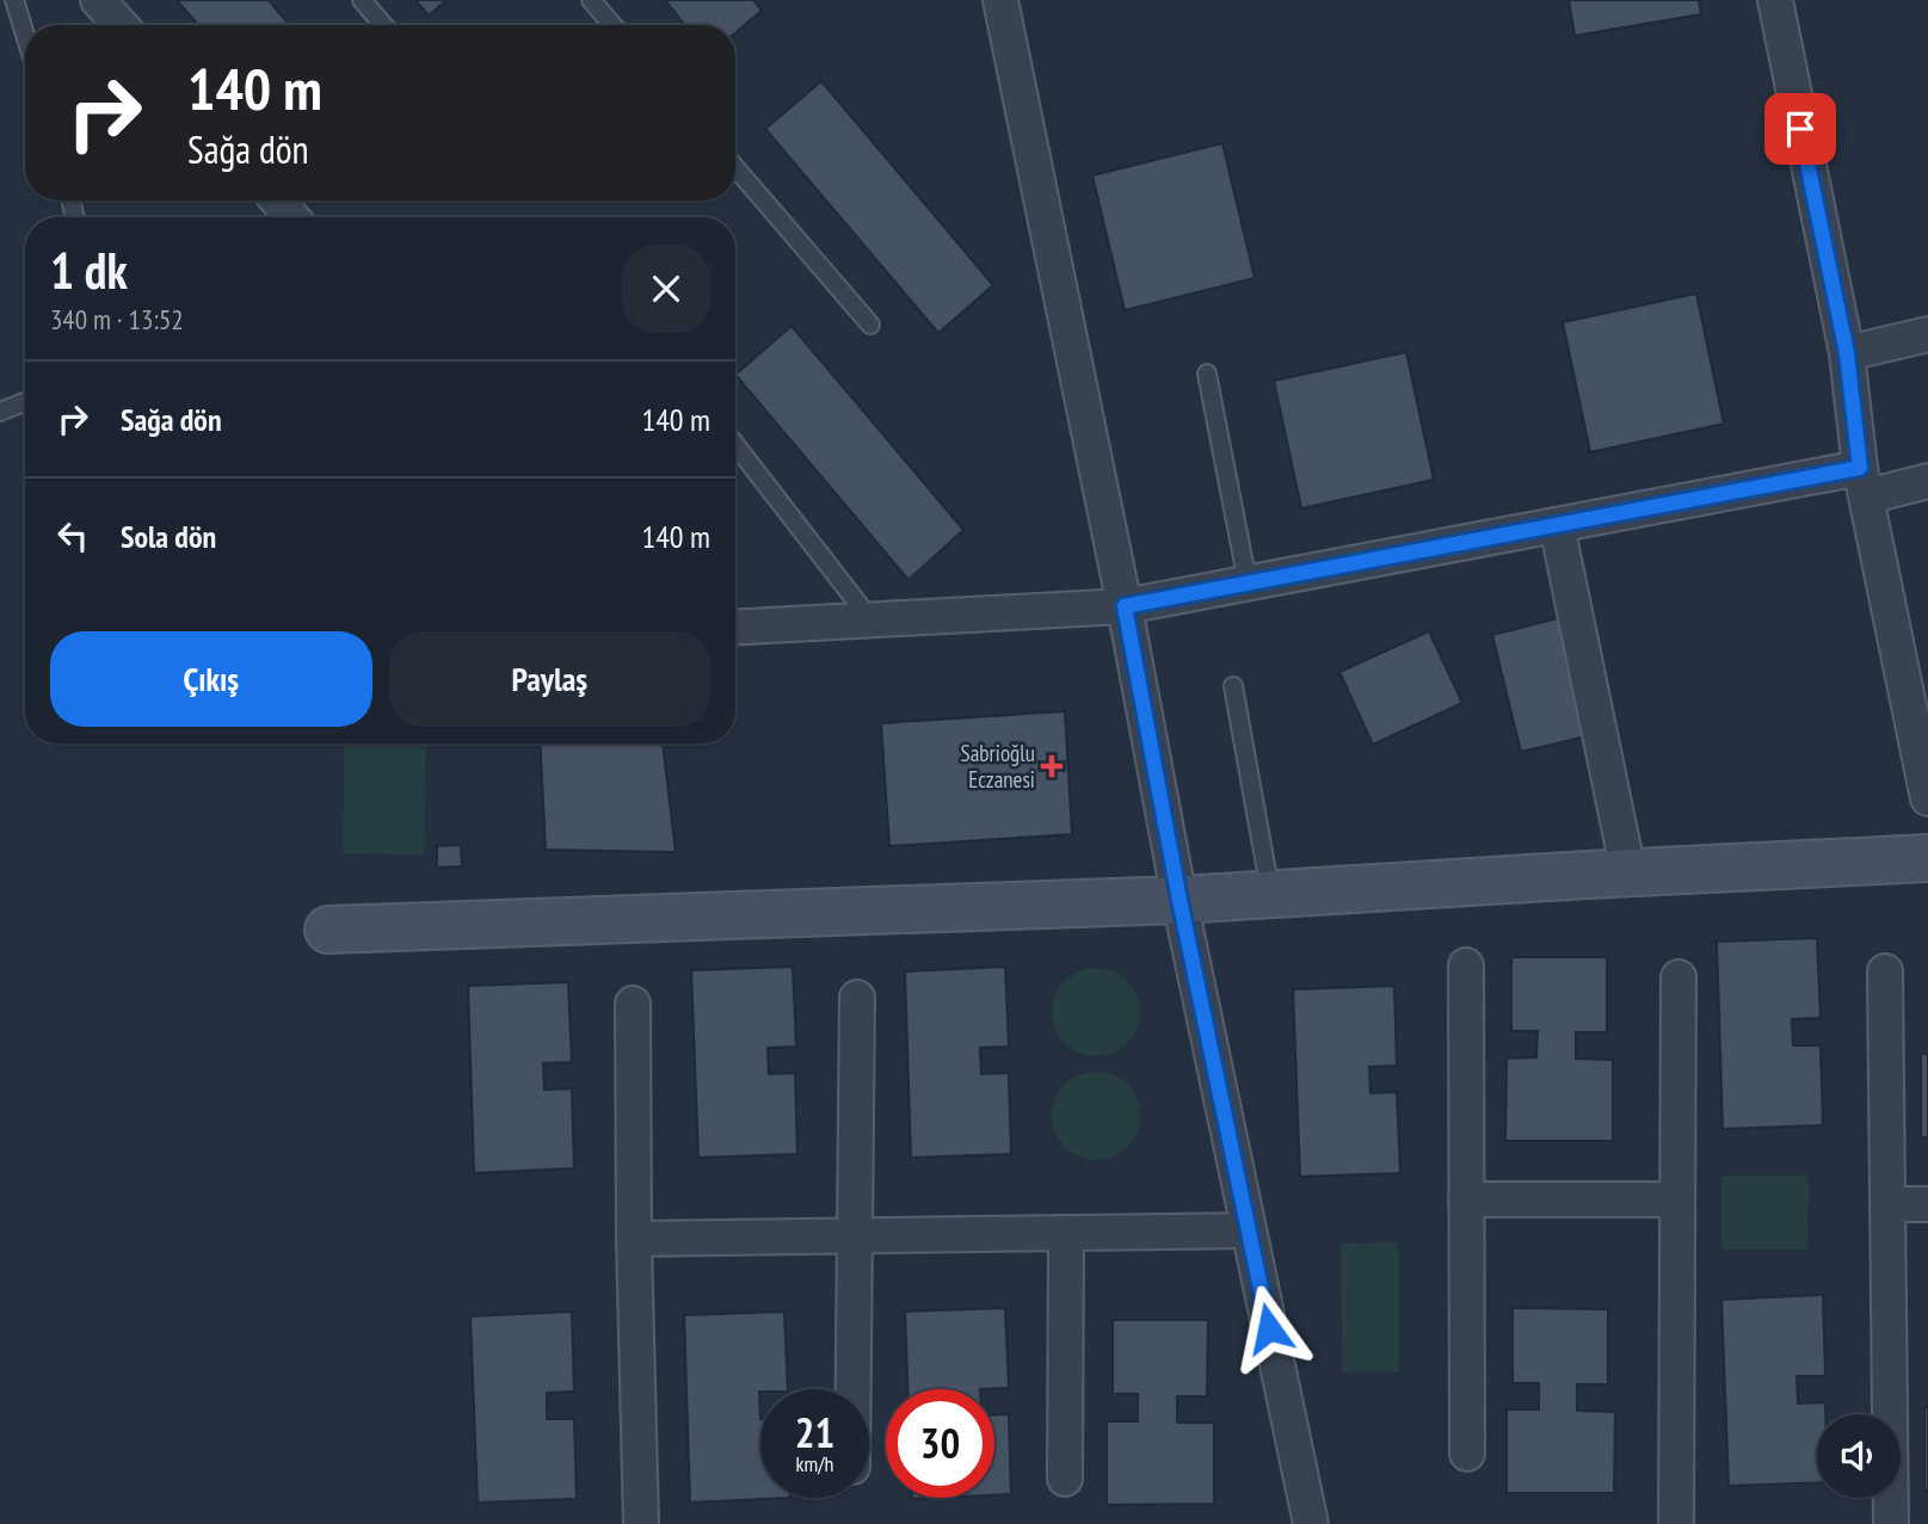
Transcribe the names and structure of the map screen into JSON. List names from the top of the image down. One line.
{"places":{"health":["Sabrioğlu Eczanesi"]},"page":{"turn":["140 m","Sağa dön"],"heading":["1 dk","340 m · 13:52"],"list":[{"name":"Sağa dön","value":"140 m"},{"name":"Sola dön","value":"140 m"}],"buttons":["Çıkış","Paylaş"],"speed":"21 km/h","limit":"30"}}
